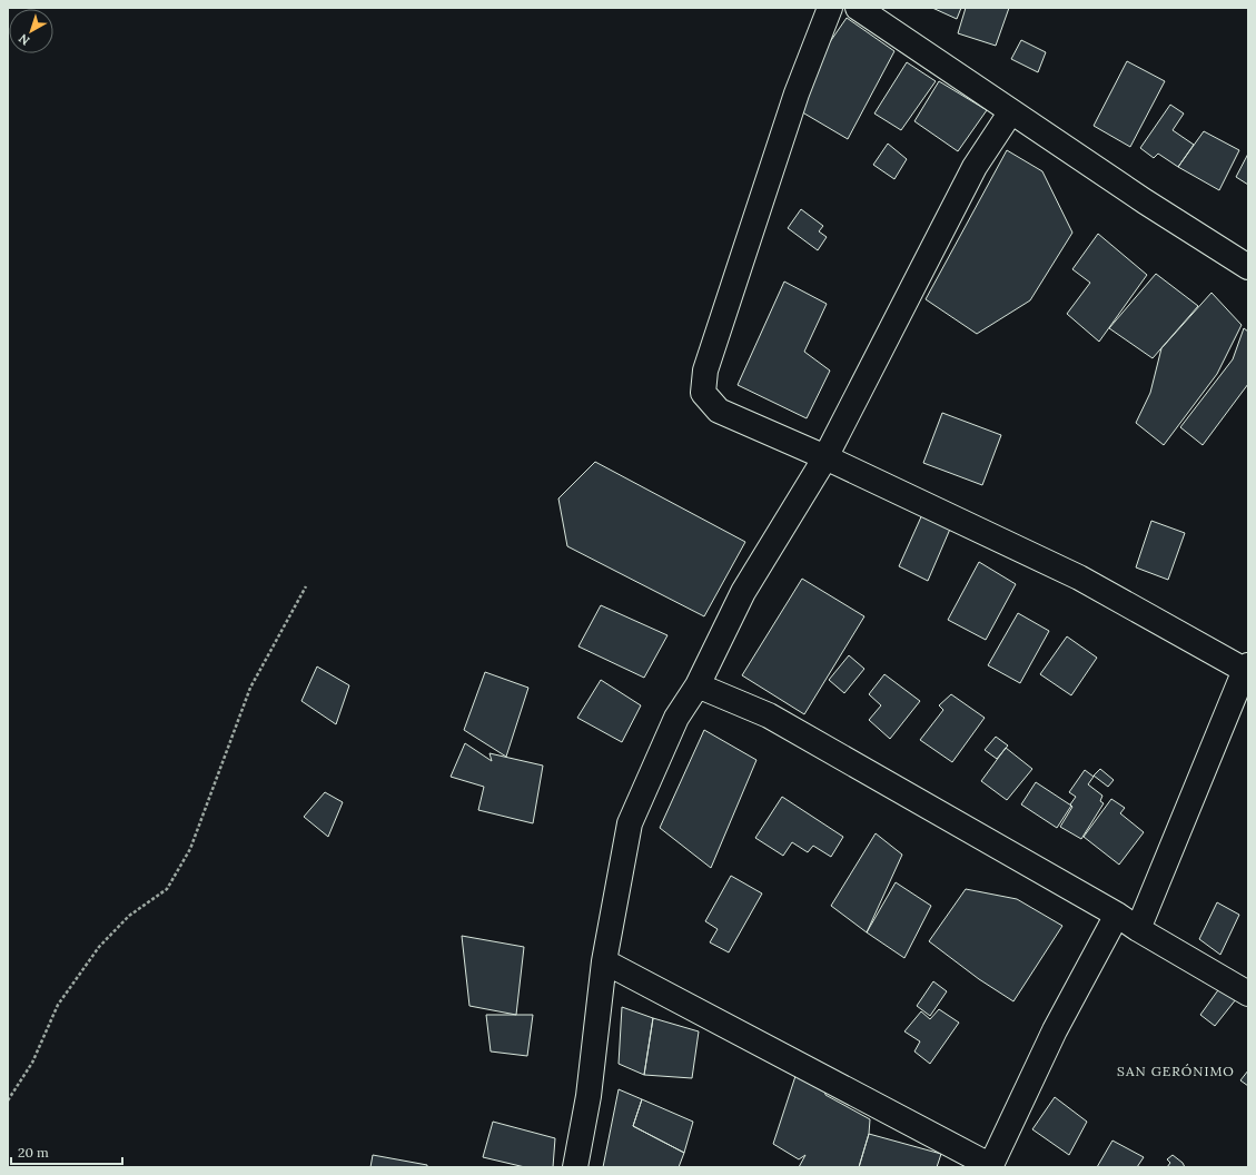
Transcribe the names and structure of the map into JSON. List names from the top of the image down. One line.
{"districts":["SAN GERÓNIMO"],"scale_bar":"20 m","north":"bottom left"}
